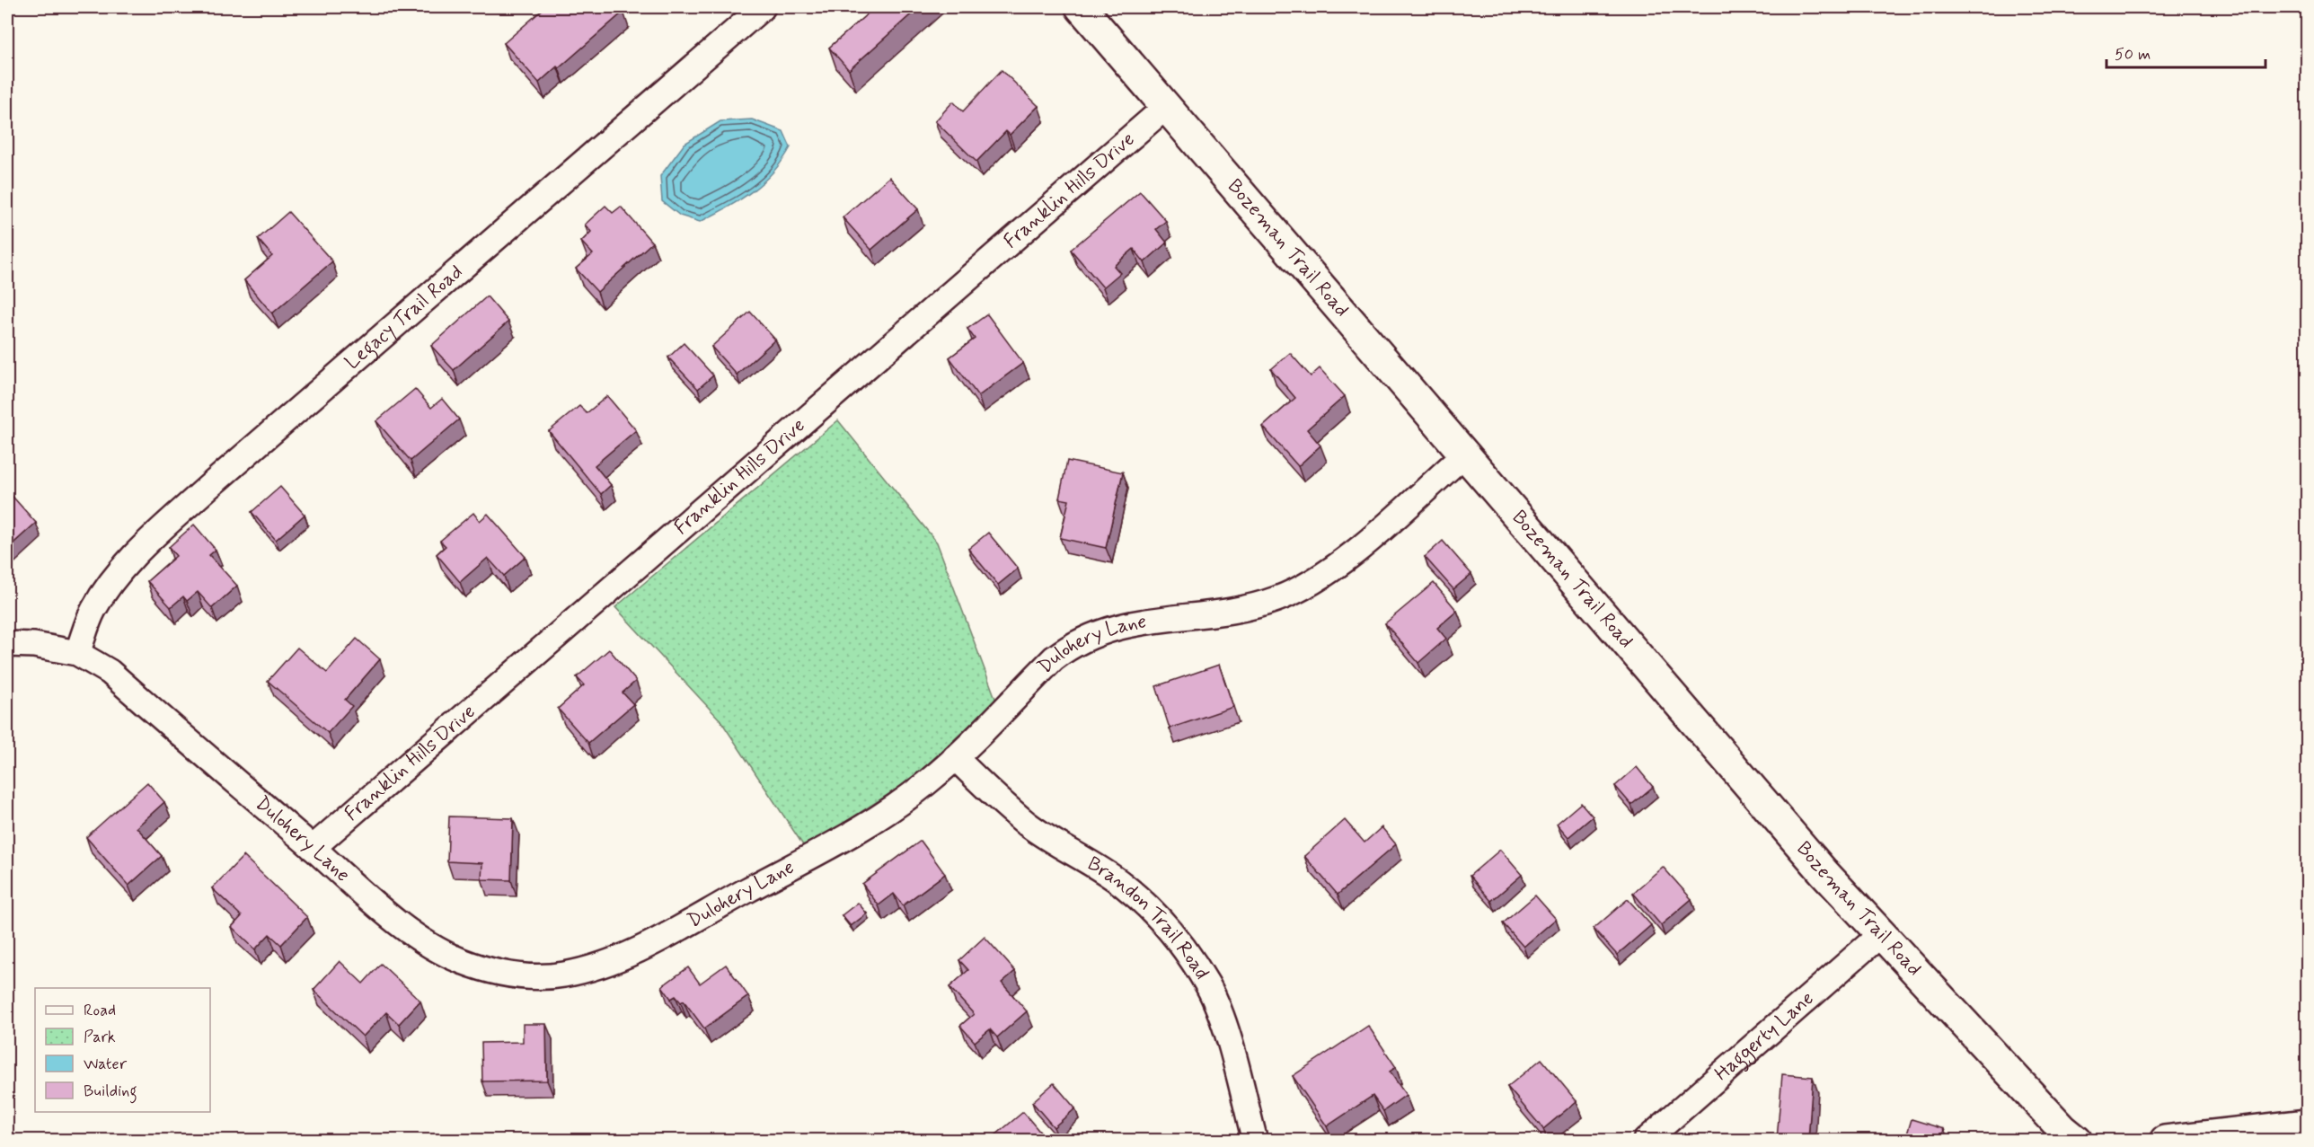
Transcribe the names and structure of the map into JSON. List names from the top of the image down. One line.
{"streets":{"street":["Franklin Hills Drive","Bozeman Trail Road","Legacy Trail Road","Dulohery Lane","Brandon Trail Road","Haggerty Lane"]},"crossings":[["Franklin Hills Drive","Bozeman Trail Road"],["Franklin Hills Drive","Dulohery Lane"],["Bozeman Trail Road","Dulohery Lane"],["Bozeman Trail Road","Haggerty Lane"],["Legacy Trail Road","Dulohery Lane"],["Dulohery Lane","Brandon Trail Road"]],"legend":["Road","Park","Water","Building"],"scale_bar":"50 m"}
